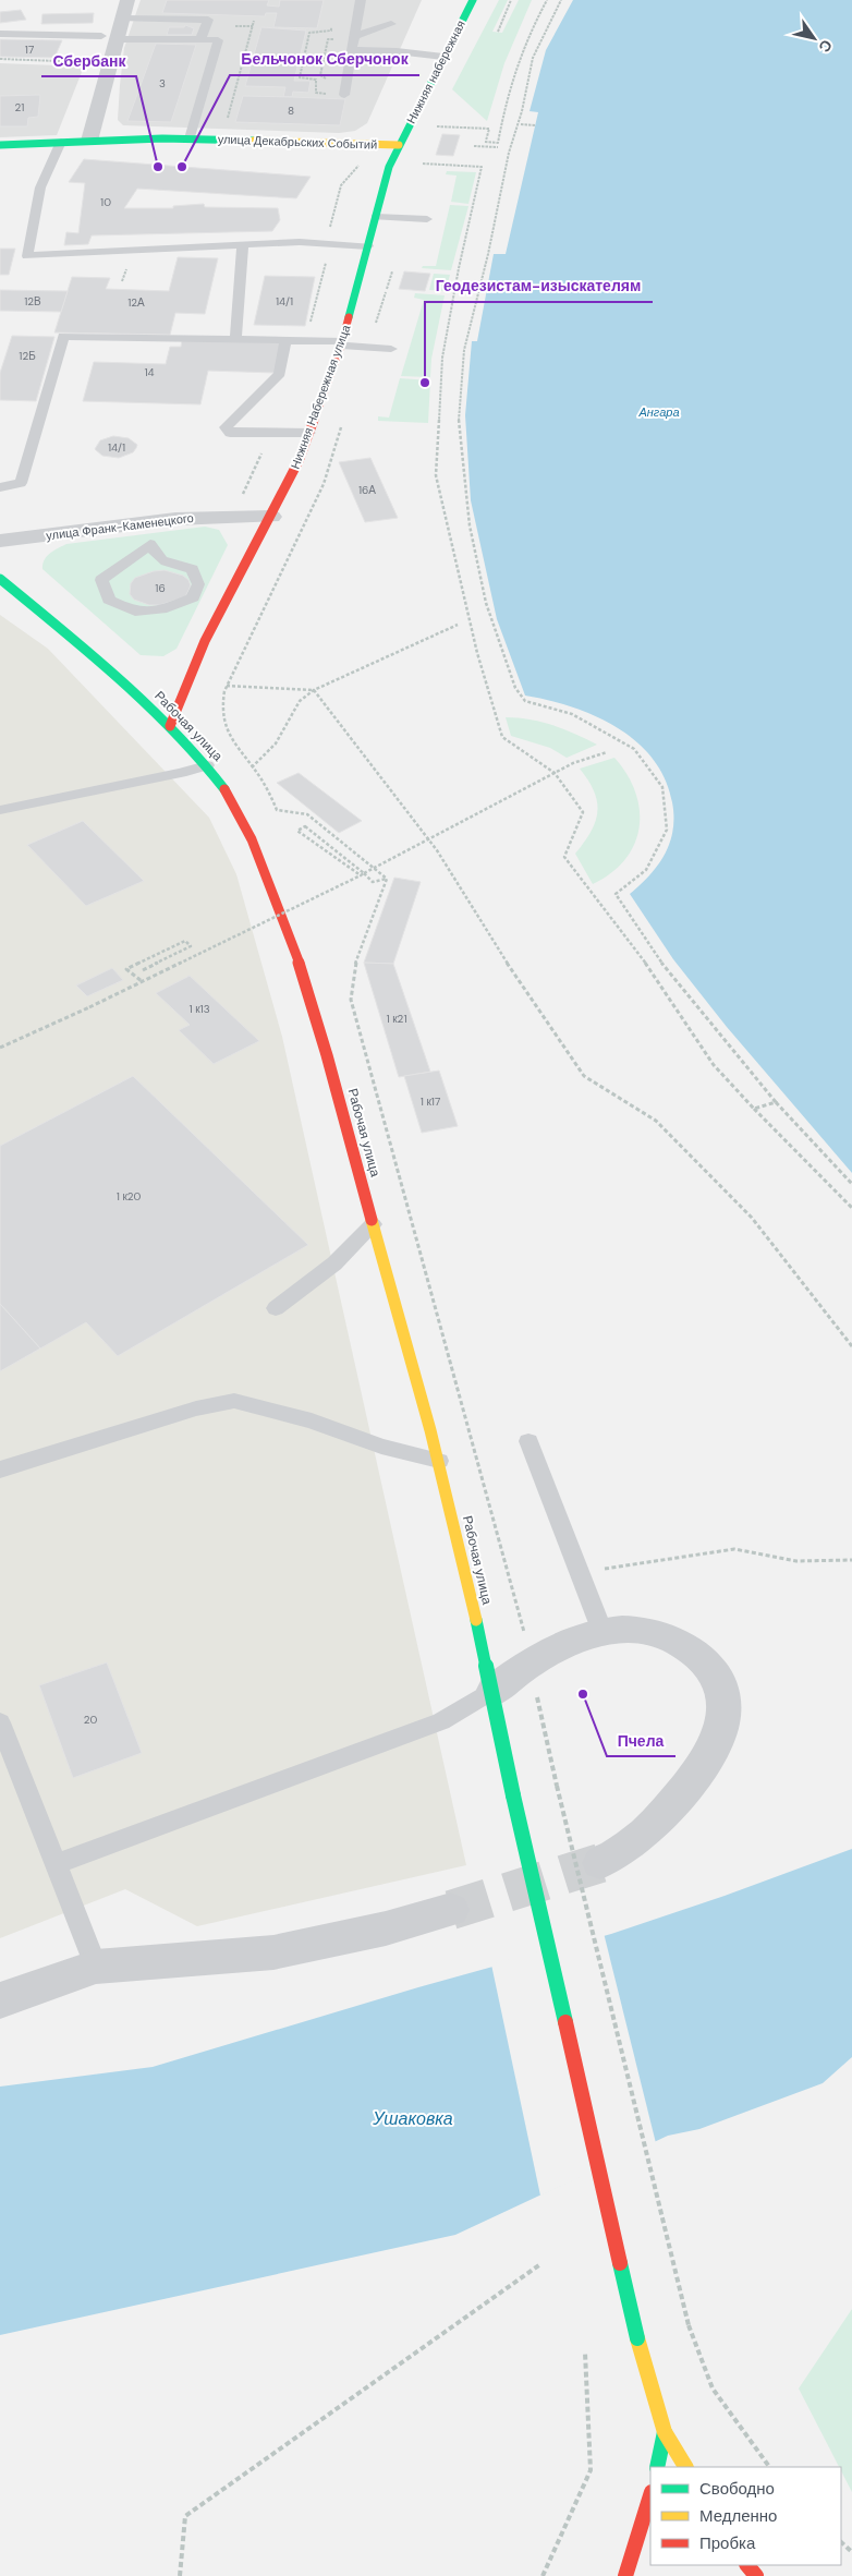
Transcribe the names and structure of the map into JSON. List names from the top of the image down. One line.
{"streets":{"main road":["Нижняя набережная","улица Декабрьских Событий","Нижняя Набережная улица","Рабочая улица"],"street":["улица Франк-Каменецкого"]},"crossings":[["Нижняя набережная","улица Декабрьских Событий"],["Нижняя набережная","Нижняя Набережная улица"],["улица Декабрьских Событий","Нижняя Набережная улица"],["Нижняя Набережная улица","улица Франк-Каменецкого"],["Нижняя Набережная улица","Рабочая улица"]],"water":["Ангара","Ушаковка"],"places":["Сбербанк","Бельчонок Сберчонок","Геодезистам-изыскателям","Пчела"],"house_numbers":["17","3","21","8","10","12В","14/1","12А","12Б","14","14/1","16А","16","1 к13","1 к21","1 к17","1 к20","20"],"legend":["Свободно","Медленно","Пробка"],"north":"bottom right"}
